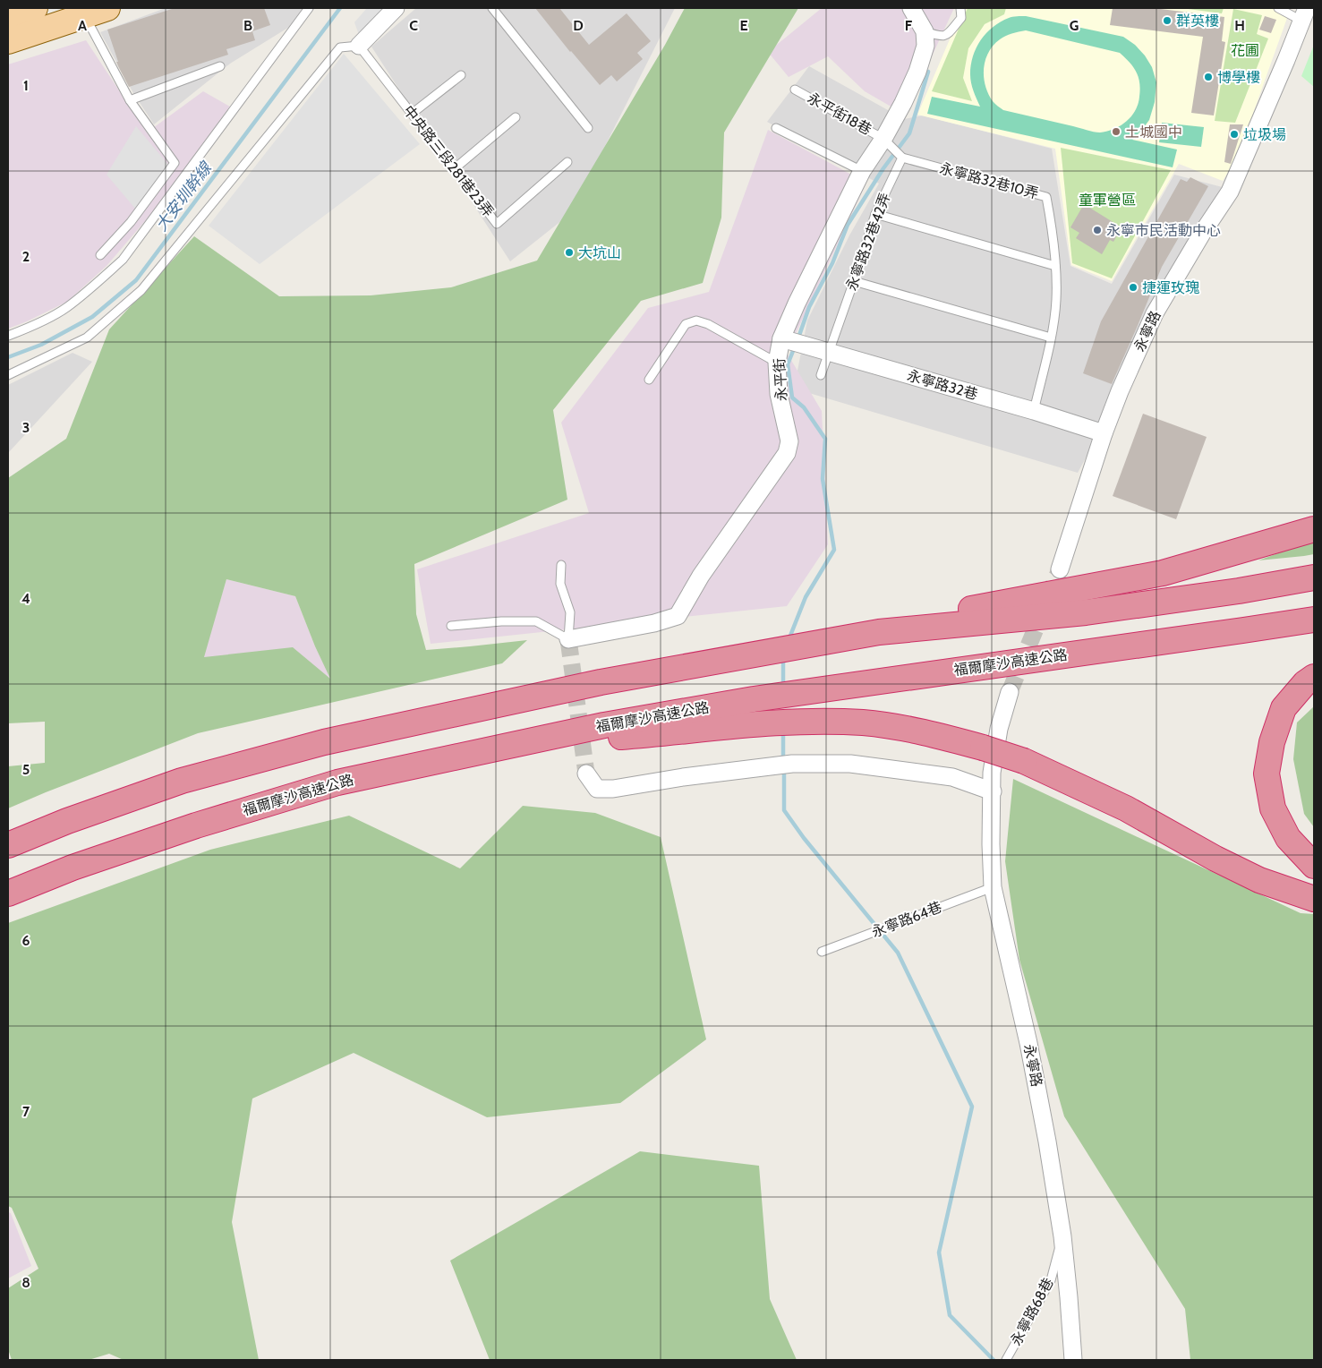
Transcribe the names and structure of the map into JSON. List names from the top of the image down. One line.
{"streets":{"highway":["福爾摩沙高速公路"],"street":["永寧路","永平街","永寧路32巷"],"lane":["永平街18巷","中央路三段281巷23弄","永寧路32巷10弄","永寧路32巷42弄","永寧路64巷","永寧路68巷"]},"crossings":[["永平街18巷","永平街"],["永寧路32巷10弄","永寧路32巷42弄"],["永寧路32巷10弄","永寧路32巷"],["永寧路32巷42弄","永寧路32巷"],["永寧路","永寧路32巷"],["永寧路","永寧路64巷"],["永寧路","永寧路68巷"],["永平街","永寧路32巷"]],"water":["大安圳幹線"],"parks":["花圃","童軍營區"],"places":["群英樓","博學樓","土城國中","垃圾場","永寧市民活動中心","大坑山","捷運玫瑰"],"grid":{"columns":["A","B","C","D","E","F","G","H"],"rows":["1","2","3","4","5","6","7","8"]}}
